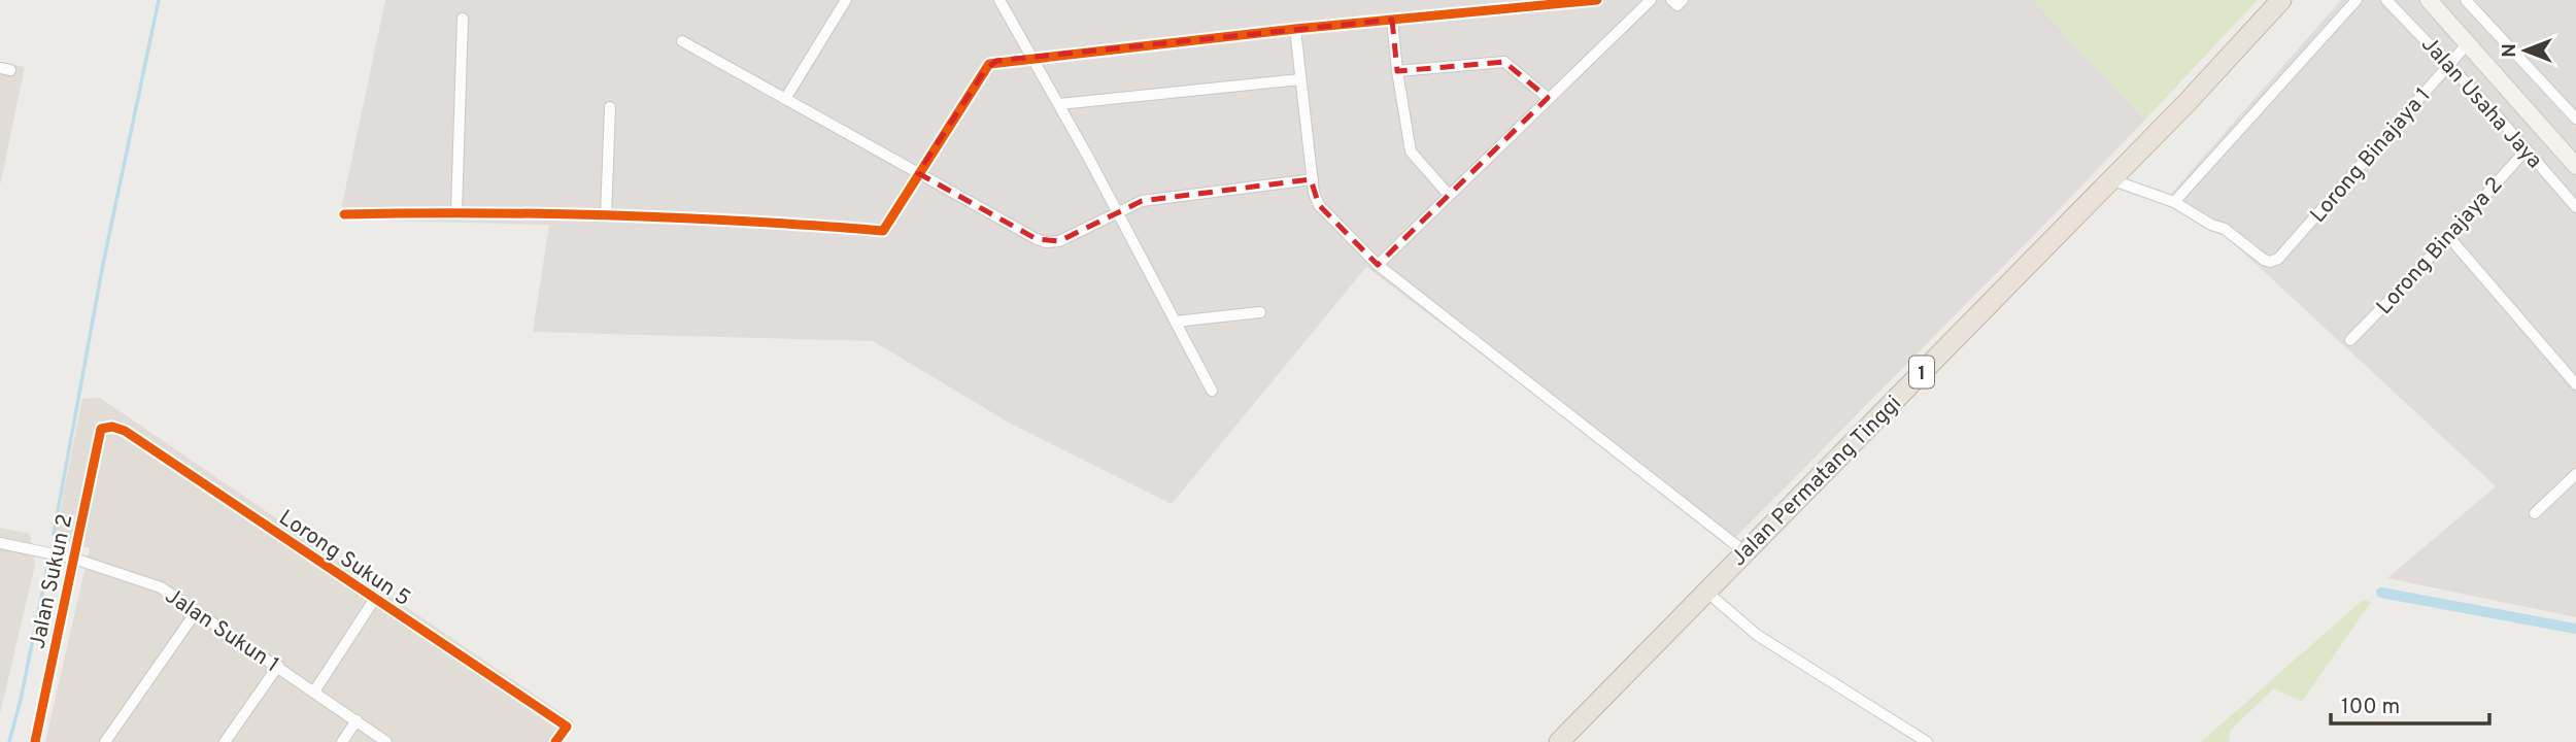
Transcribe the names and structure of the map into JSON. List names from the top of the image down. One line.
{"streets":{"highway":["1","Jalan Permatang Tinggi"],"street":["Jalan Usaha Jaya","Lorong Binajaya 1","Lorong Binajaya 2","Lorong Sukun 5","Jalan Sukun 2","Jalan Sukun 1"]},"crossings":[["Jalan Usaha Jaya","Lorong Binajaya 1"],["Jalan Usaha Jaya","Lorong Binajaya 2"],["Lorong Sukun 5","Jalan Sukun 2"],["Lorong Sukun 5","Jalan Sukun 1"],["Jalan Sukun 2","Jalan Sukun 1"]],"scale_bar":"100 m","north":"left"}
